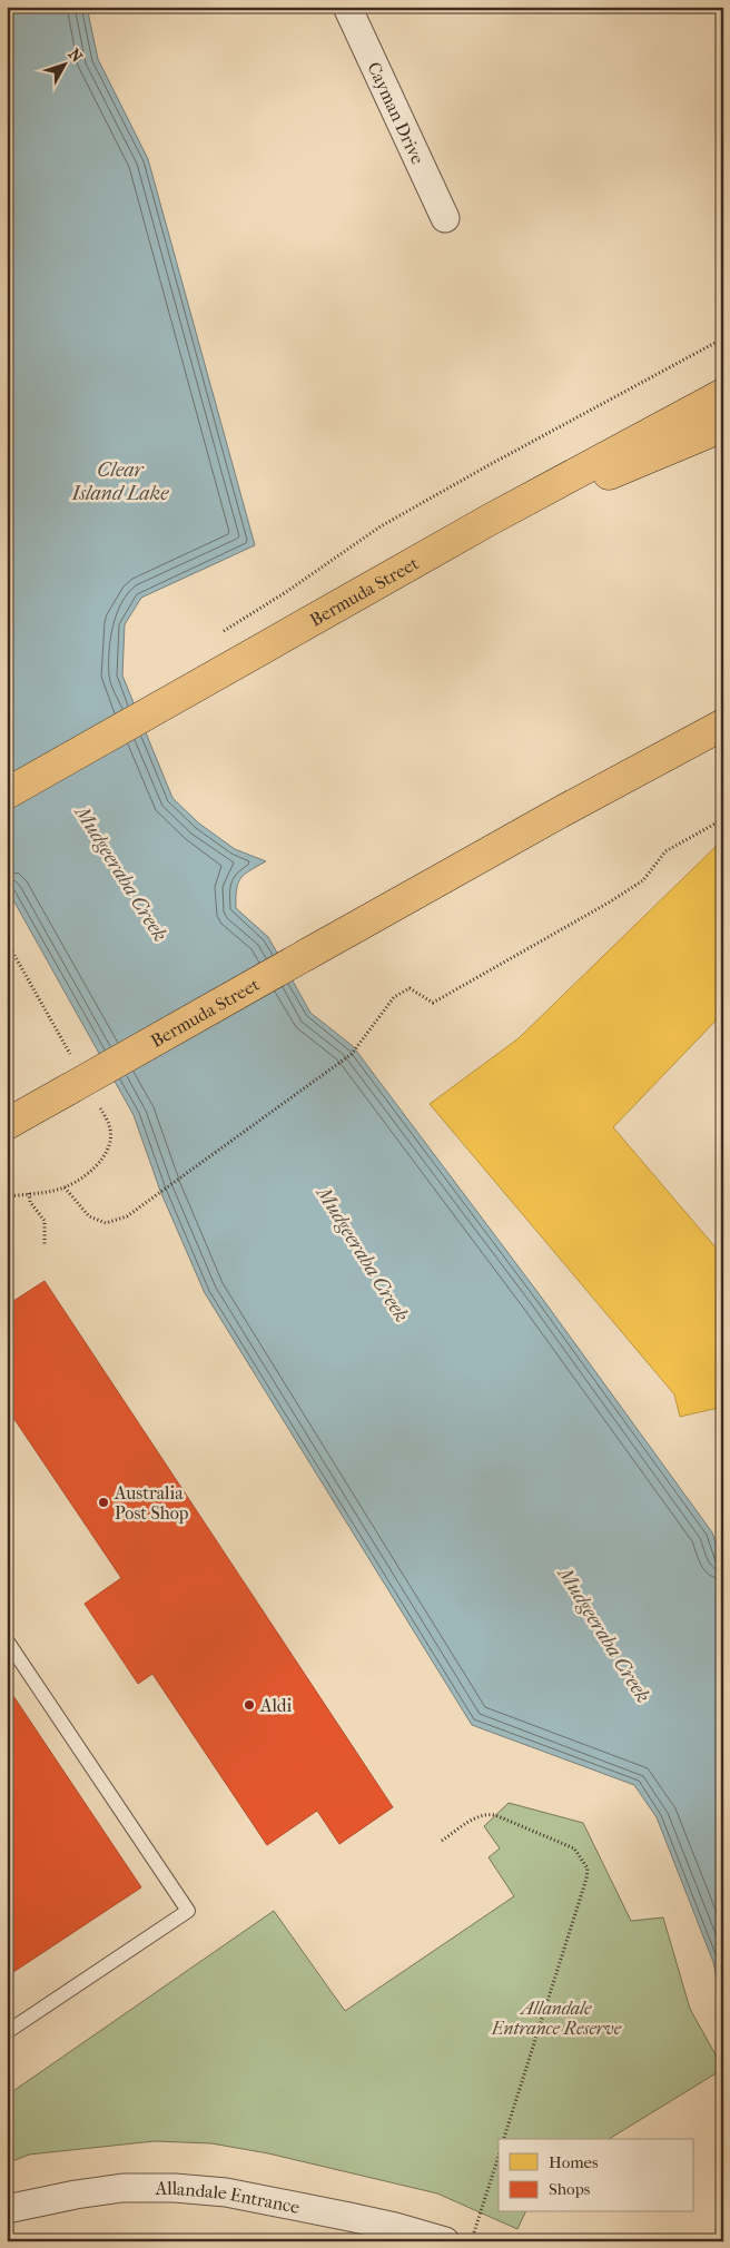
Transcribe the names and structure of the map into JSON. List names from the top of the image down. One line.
{"streets":{"main road":["Bermuda Street"],"street":["Cayman Drive","Allandale Entrance"]},"water":["Clear Island Lake","Mudgeeraba Creek"],"parks":["Allandale Entrance Reserve"],"places":["Australia Post Shop","Aldi"],"legend":["Homes","Shops"],"north":"top right"}
